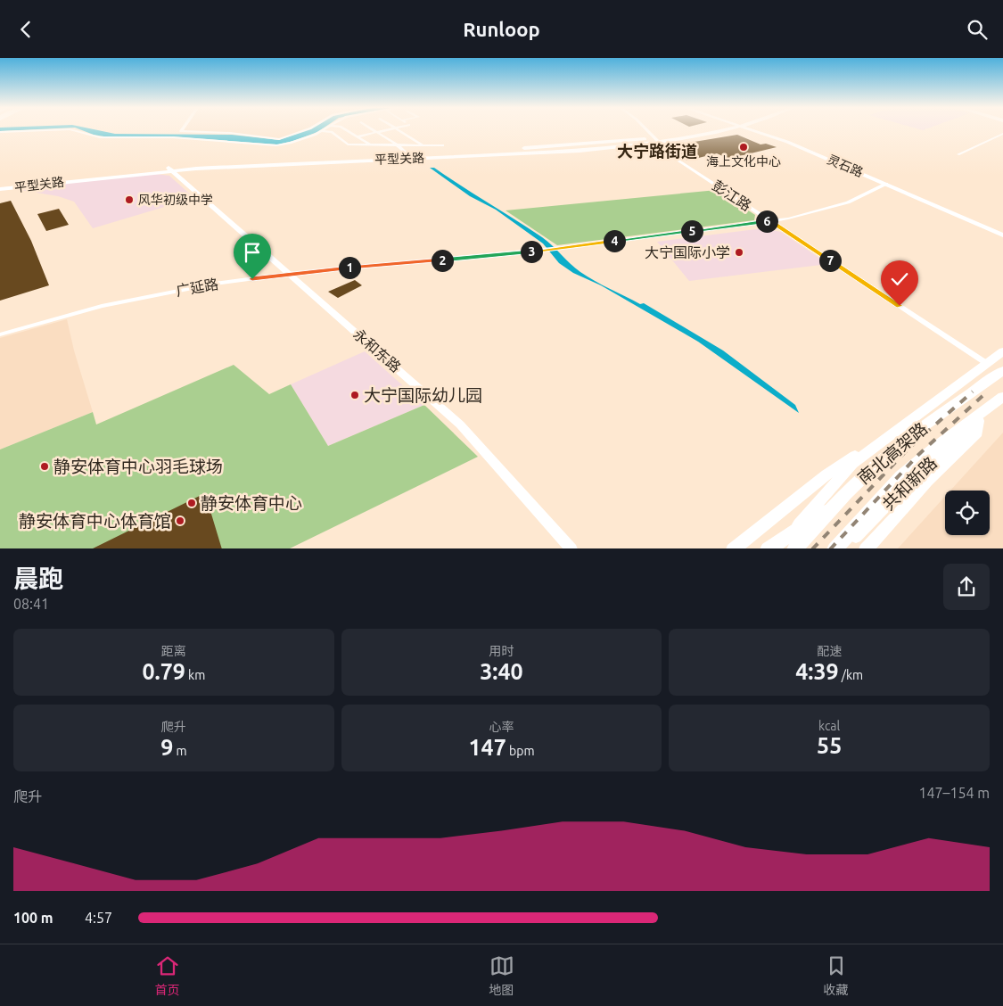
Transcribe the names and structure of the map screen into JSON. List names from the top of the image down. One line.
{"streets":{"highway":["南北高架路"],"main road":["共和新路"],"street":["平型关路","灵石路","彭江路","广延路","永和东路"]},"crossings":[["平型关路","彭江路"],["平型关路","永和东路"],["灵石路","广延路"],["彭江路","广延路"],["广延路","永和东路"]],"districts":["大宁路街道"],"places":["海上文化中心","风华初级中学","大宁国际小学","大宁国际幼儿园","静安体育中心羽毛球场","静安体育中心","静安体育中心体育馆"],"page":{"header":"Runloop","pins":["6","5","4","3","2","7","1"],"heading":["晨跑","08:41"],"stats":[["距离","0.79 km"],["用时","3:40"],["配速","4:39 /km"],["爬升","9 m"],["心率","147 bpm"],["kcal","55"]],"chart":["爬升","147–154 m"],"list":[{"name":"100 m","note":"4:57"}],"tabs":["首页","地图","收藏"]}}
